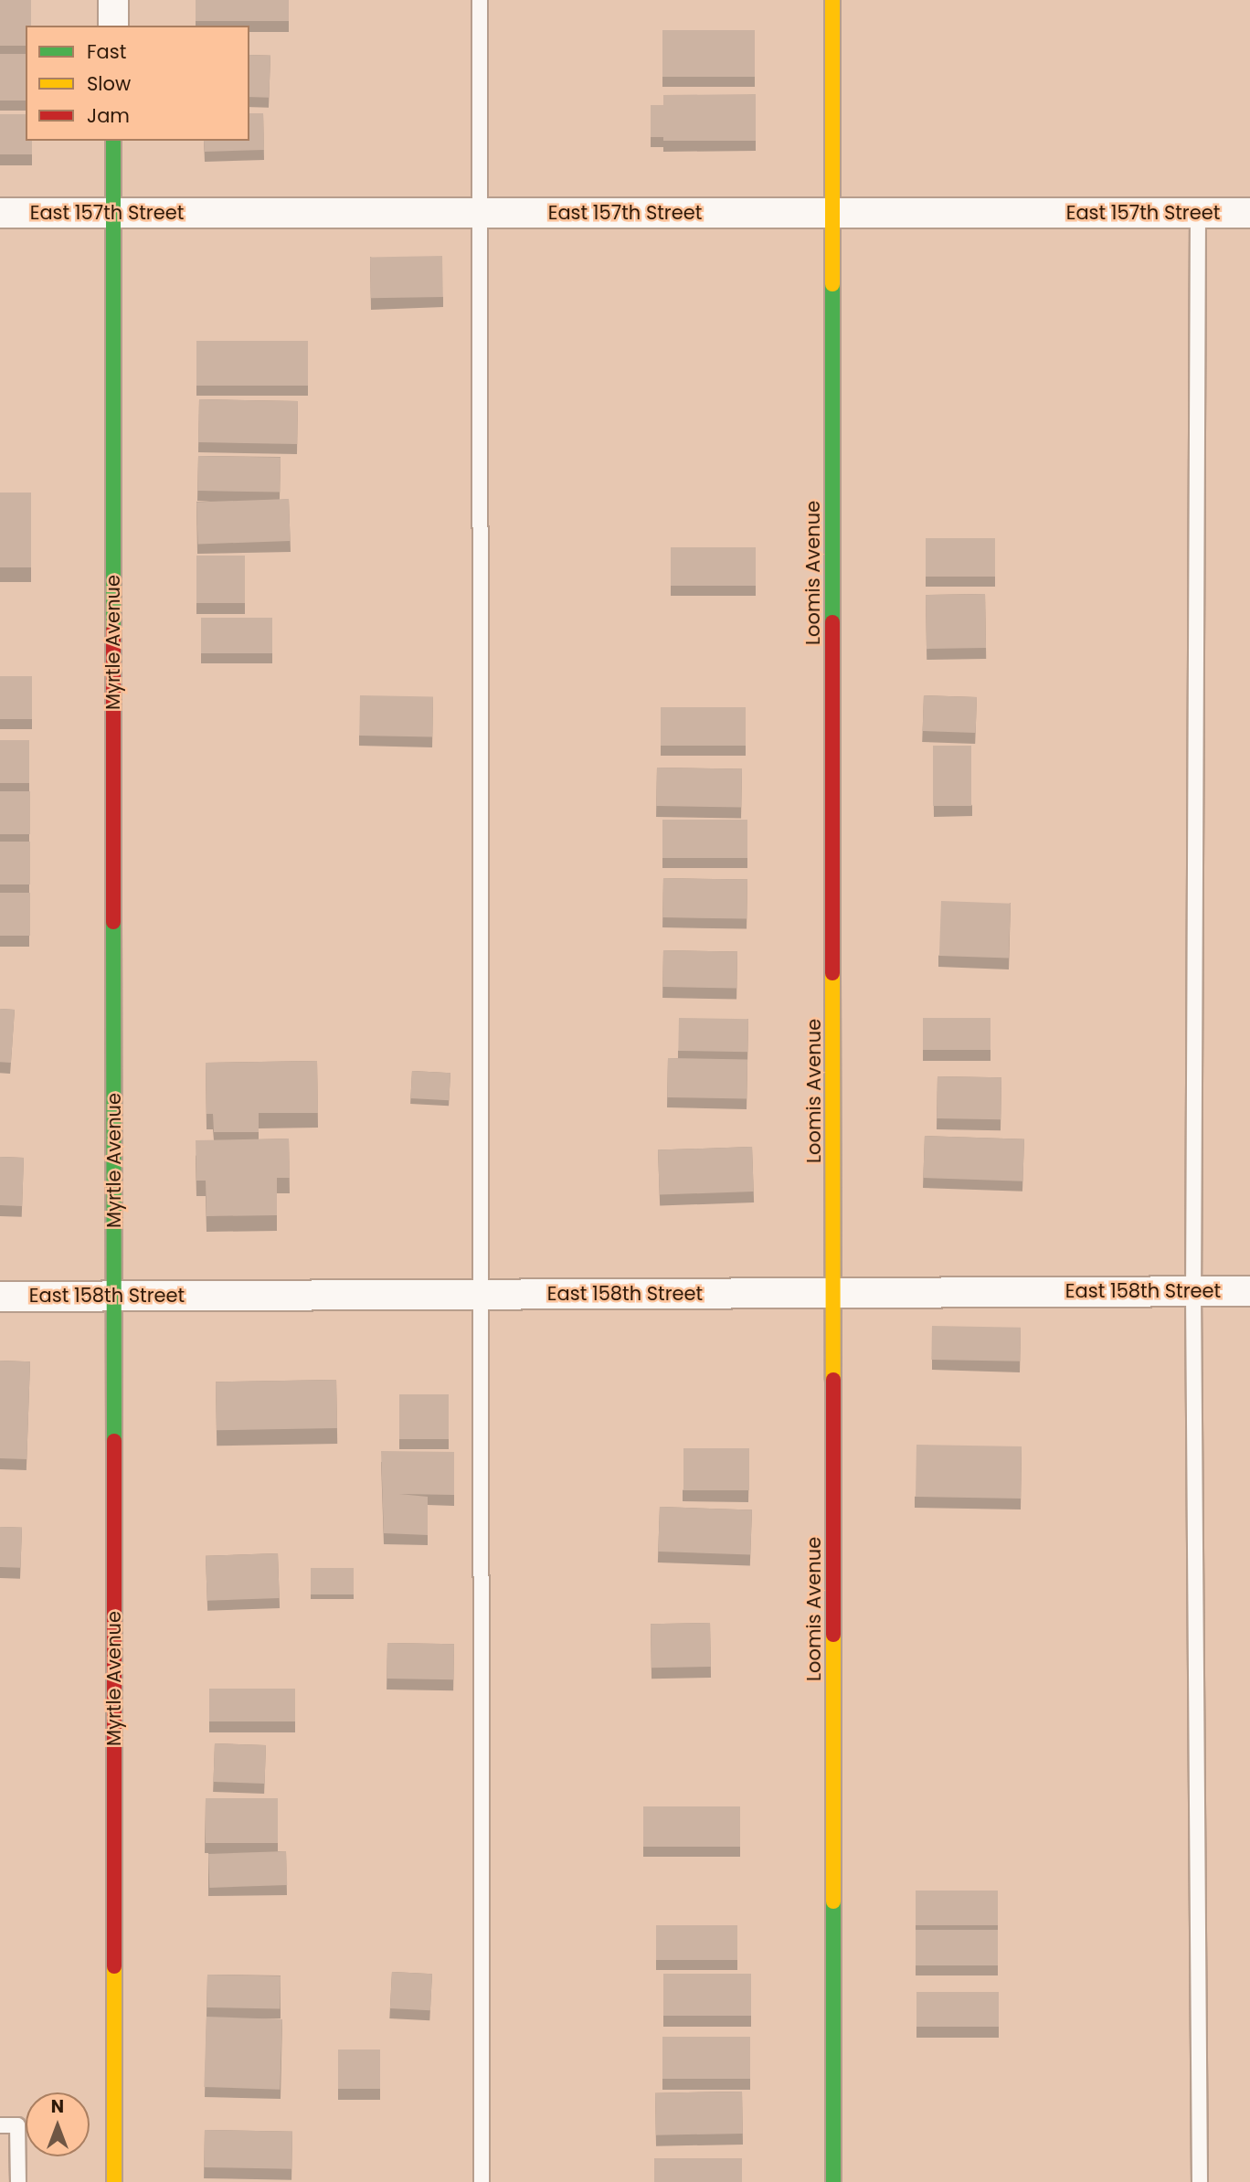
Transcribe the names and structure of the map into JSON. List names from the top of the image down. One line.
{"streets":{"street":["East 157th Street","Loomis Avenue","Myrtle Avenue","East 158th Street"]},"crossings":[["East 157th Street","Loomis Avenue"],["East 157th Street","Myrtle Avenue"],["Loomis Avenue","East 158th Street"],["Myrtle Avenue","East 158th Street"]],"legend":["Fast","Slow","Jam"],"north":"top"}
